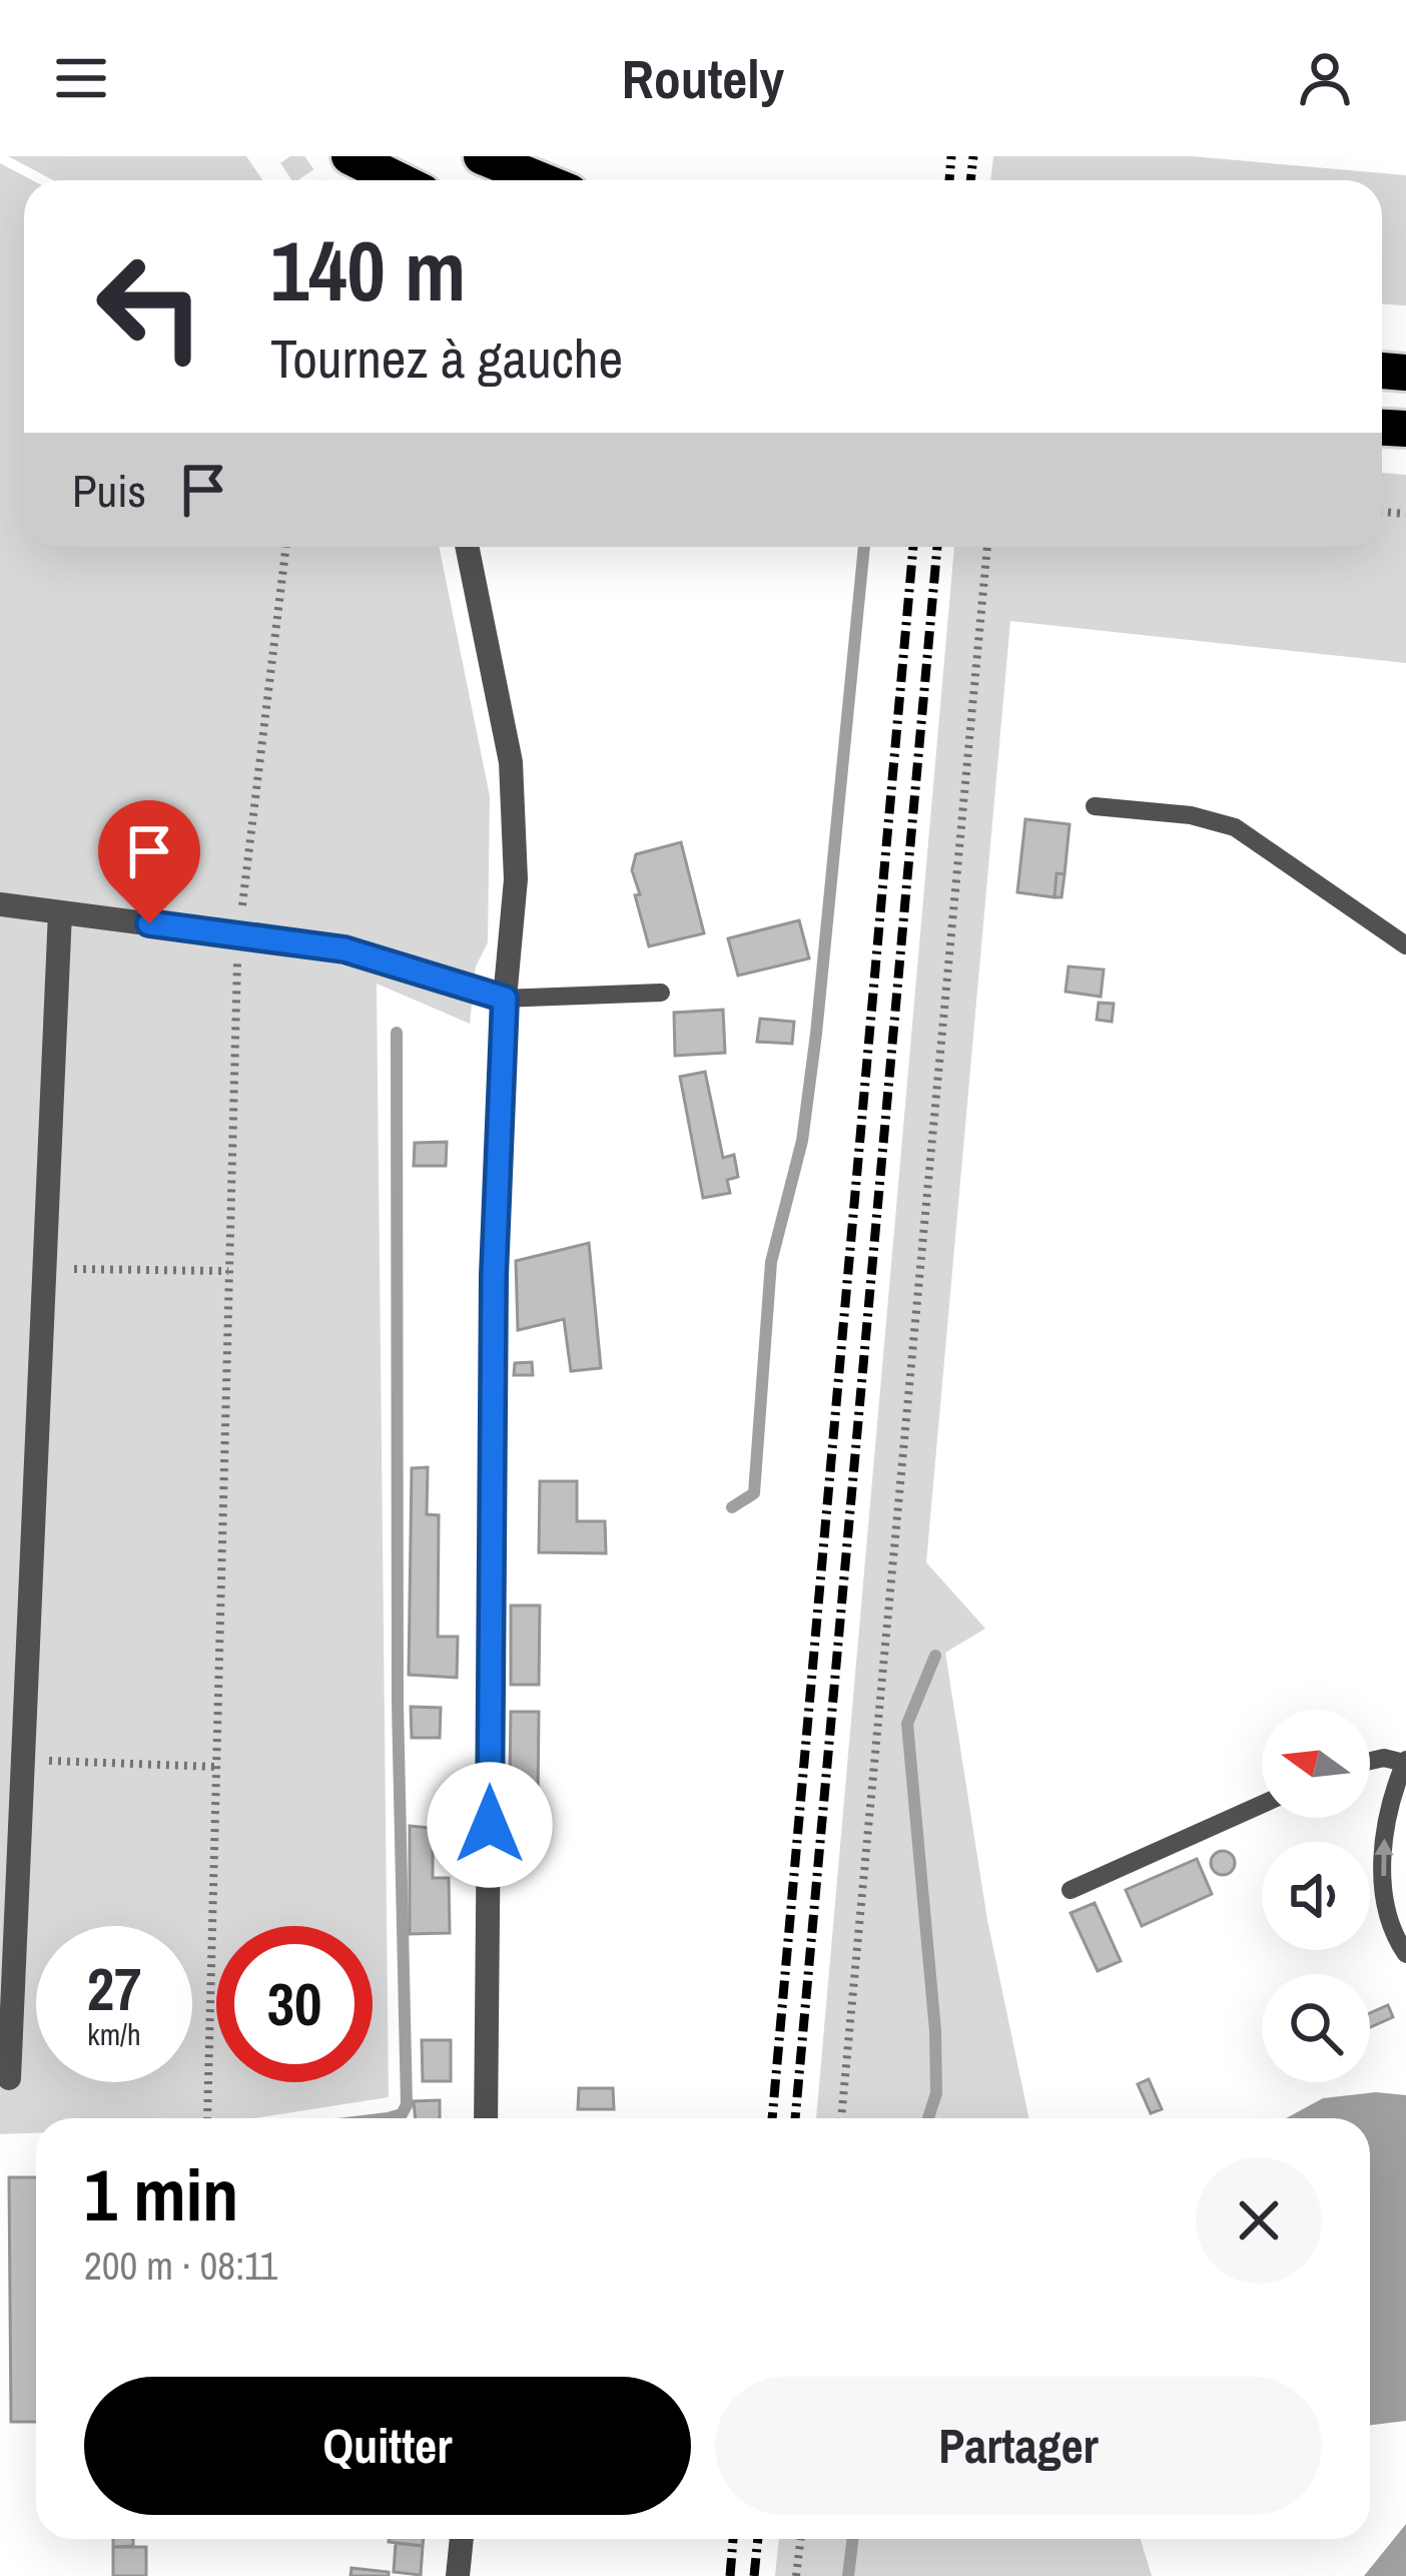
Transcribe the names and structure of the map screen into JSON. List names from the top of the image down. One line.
{"north":"left","page":{"header":"Routely","turn":["140 m","Tournez à gauche"],"then":"Puis","speed":"27 km/h","limit":"30","heading":["1 min","200 m · 08:11"],"buttons":["Quitter","Partager"]}}
